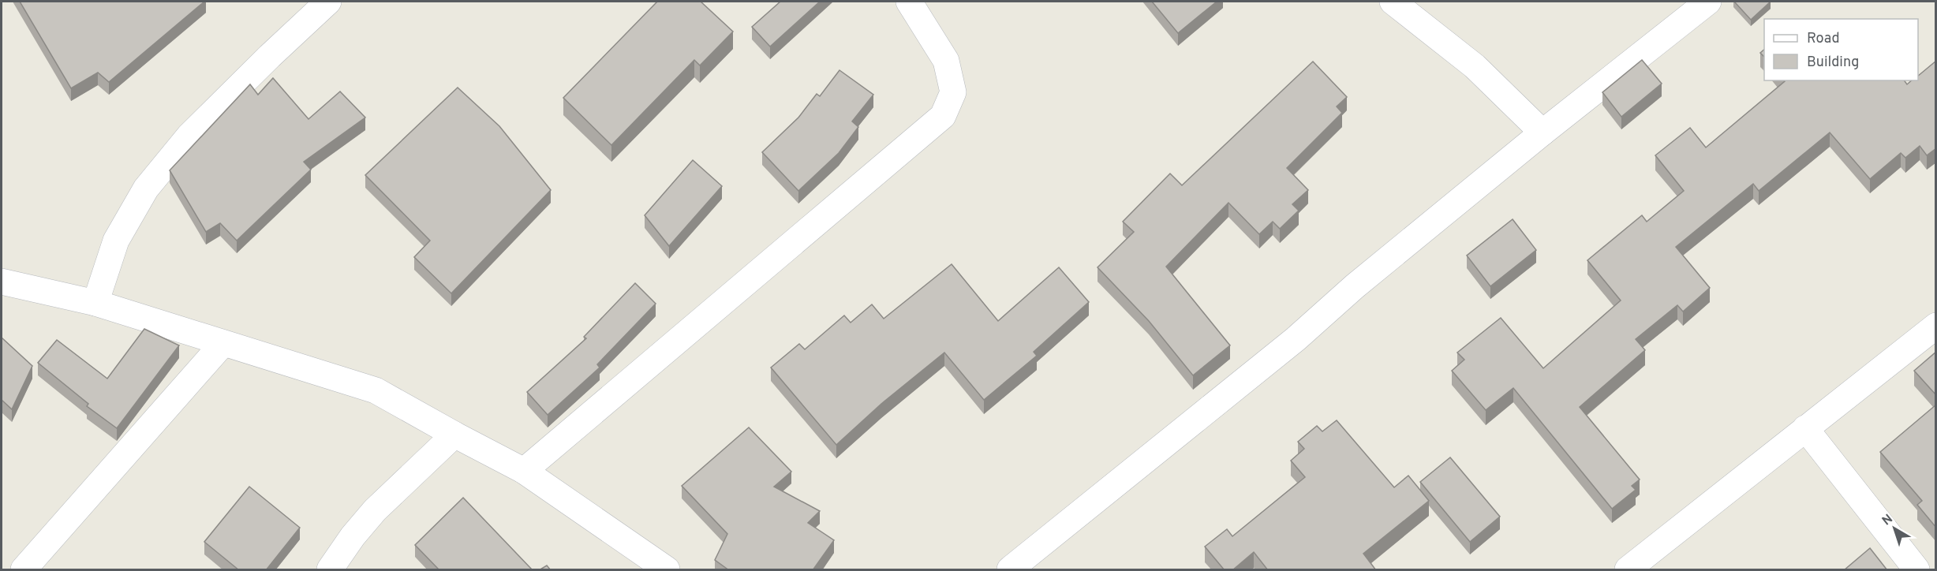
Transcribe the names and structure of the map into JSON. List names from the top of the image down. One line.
{"legend":["Road","Building"],"north":"top left"}
